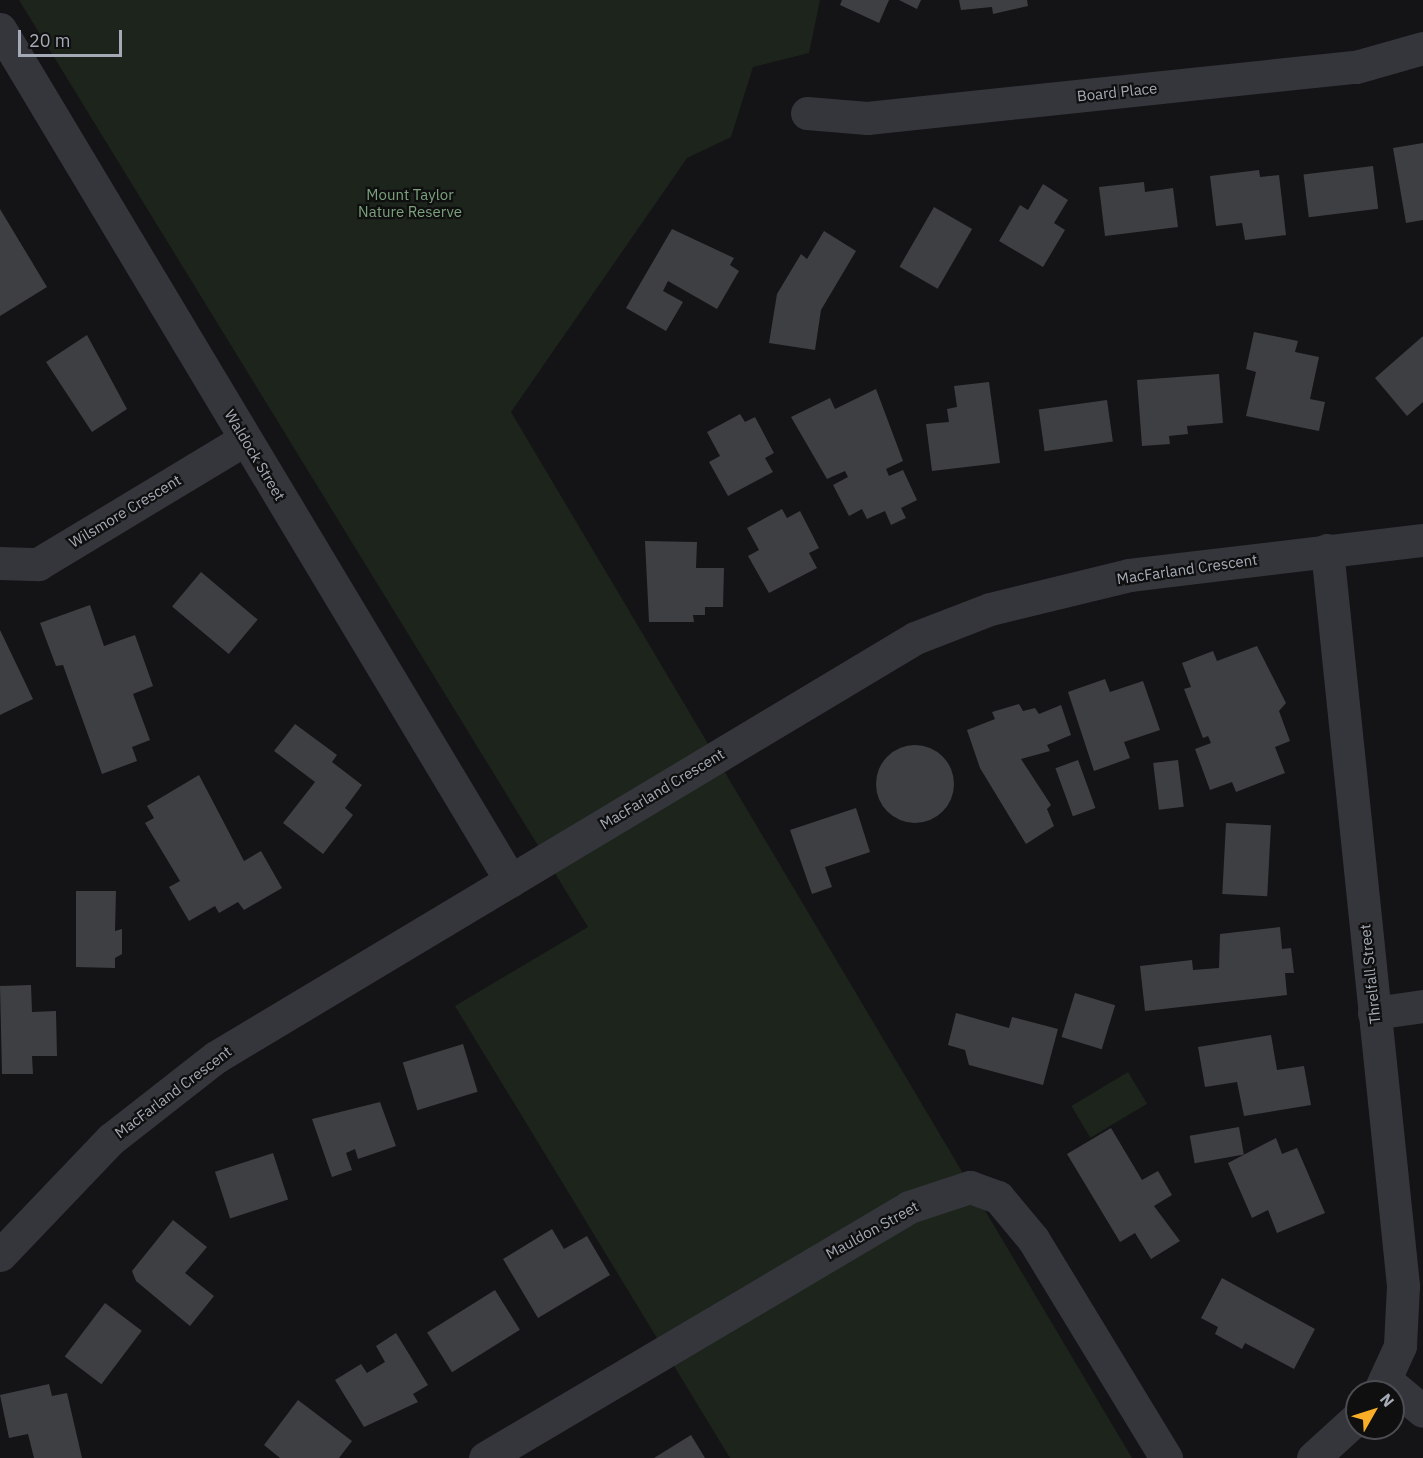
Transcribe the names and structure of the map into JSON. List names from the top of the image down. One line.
{"streets":{"street":["Board Place","Waldock Street","Wilsmore Crescent","MacFarland Crescent","Threlfall Street","Mauldon Street"]},"crossings":[["Waldock Street","Wilsmore Crescent"],["Waldock Street","MacFarland Crescent"],["MacFarland Crescent","Threlfall Street"]],"parks":["Mount Taylor Nature Reserve"],"scale_bar":"20 m","north":"top right"}
